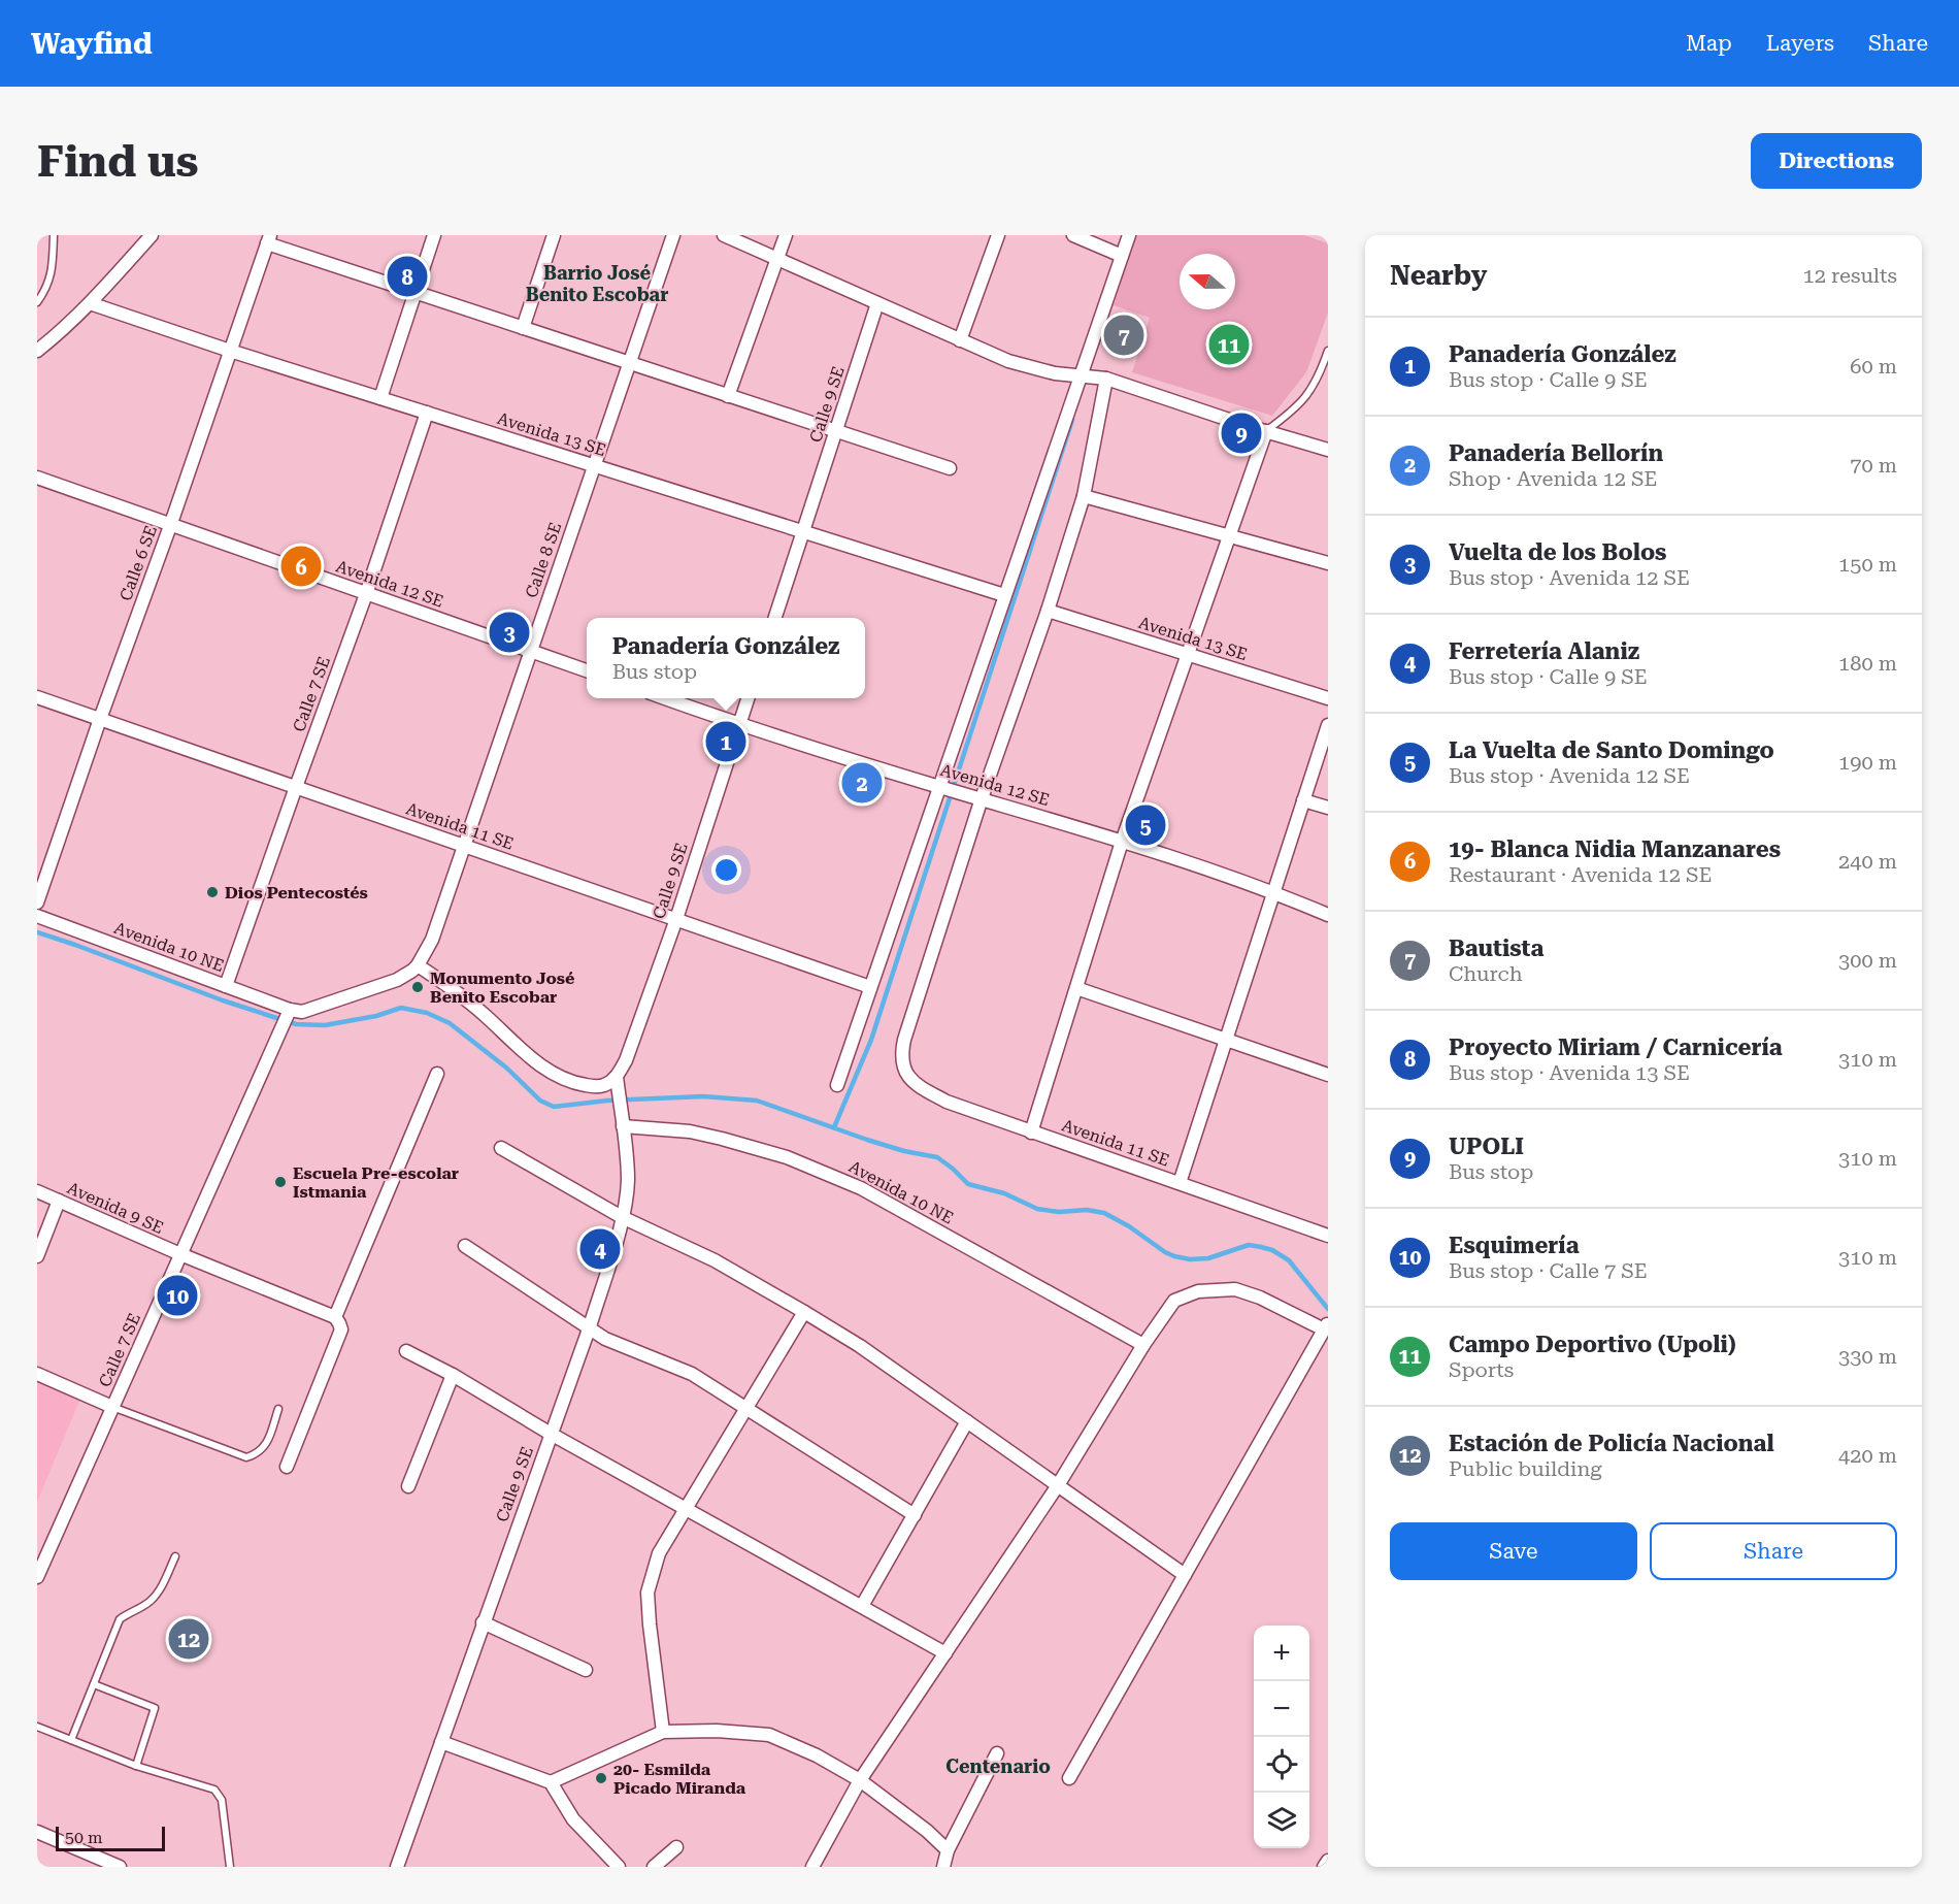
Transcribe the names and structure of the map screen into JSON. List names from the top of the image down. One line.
{"streets":{"street":["Calle 9 SE","Avenida 13 SE","Calle 8 SE","Calle 6 SE","Avenida 12 SE","Calle 7 SE","Avenida 11 SE","Avenida 10 NE","Avenida 9 SE"]},"crossings":[["Calle 9 SE","Avenida 13 SE"],["Calle 9 SE","Avenida 12 SE"],["Calle 9 SE","Avenida 11 SE"],["Calle 9 SE","Avenida 10 NE"],["Avenida 13 SE","Calle 8 SE"],["Avenida 13 SE","Calle 6 SE"],["Avenida 13 SE","Calle 7 SE"],["Calle 8 SE","Avenida 12 SE"],["Calle 8 SE","Avenida 11 SE"],["Calle 6 SE","Avenida 12 SE"],["Calle 6 SE","Avenida 11 SE"],["Avenida 12 SE","Calle 7 SE"],["Avenida 12 SE","Avenida 11 SE"],["Calle 7 SE","Avenida 11 SE"],["Calle 7 SE","Avenida 10 NE"],["Calle 7 SE","Avenida 9 SE"]],"districts":["Barrio José Benito Escobar","Centenario"],"places":["Dios Pentecostés","Monumento José Benito Escobar","Escuela Pre-escolar Istmania","20- Esmilda Picado Miranda"],"scale_bar":"50 m","north":"left","page":{"header":"Wayfind","nav":["Map","Layers","Share"],"buttons":["Directions",["Save","Share"]],"title":"Find us","heading":["Nearby","12 results"],"pins":["8","7","11","9","6","3","1","2","5","4","10","12"],"list":[{"mark":"1","name":"Panadería González","note":"Bus stop · Calle 9 SE","value":"60 m"},{"mark":"2","name":"Panadería Bellorín","note":"Shop · Avenida 12 SE","value":"70 m"},{"mark":"3","name":"Vuelta de los Bolos","note":"Bus stop · Avenida 12 SE","value":"150 m"},{"mark":"4","name":"Ferretería Alaniz","note":"Bus stop · Calle 9 SE","value":"180 m"},{"mark":"5","name":"La Vuelta de Santo Domingo","note":"Bus stop · Avenida 12 SE","value":"190 m"},{"mark":"6","name":"19- Blanca Nidia Manzanares","note":"Restaurant · Avenida 12 SE","value":"240 m"},{"mark":"7","name":"Bautista","note":"Church","value":"300 m"},{"mark":"8","name":"Proyecto Miriam / Carnicería","note":"Bus stop · Avenida 13 SE","value":"310 m"},{"mark":"9","name":"UPOLI","note":"Bus stop","value":"310 m"},{"mark":"10","name":"Esquimería","note":"Bus stop · Calle 7 SE","value":"310 m"},{"mark":"11","name":"Campo Deportivo (Upoli)","note":"Sports","value":"330 m"},{"mark":"12","name":"Estación de Policía Nacional","note":"Public building","value":"420 m"}],"popup":["Panadería González","Bus stop"],"map_buttons":["+","−"],"scale":"50 m"}}
